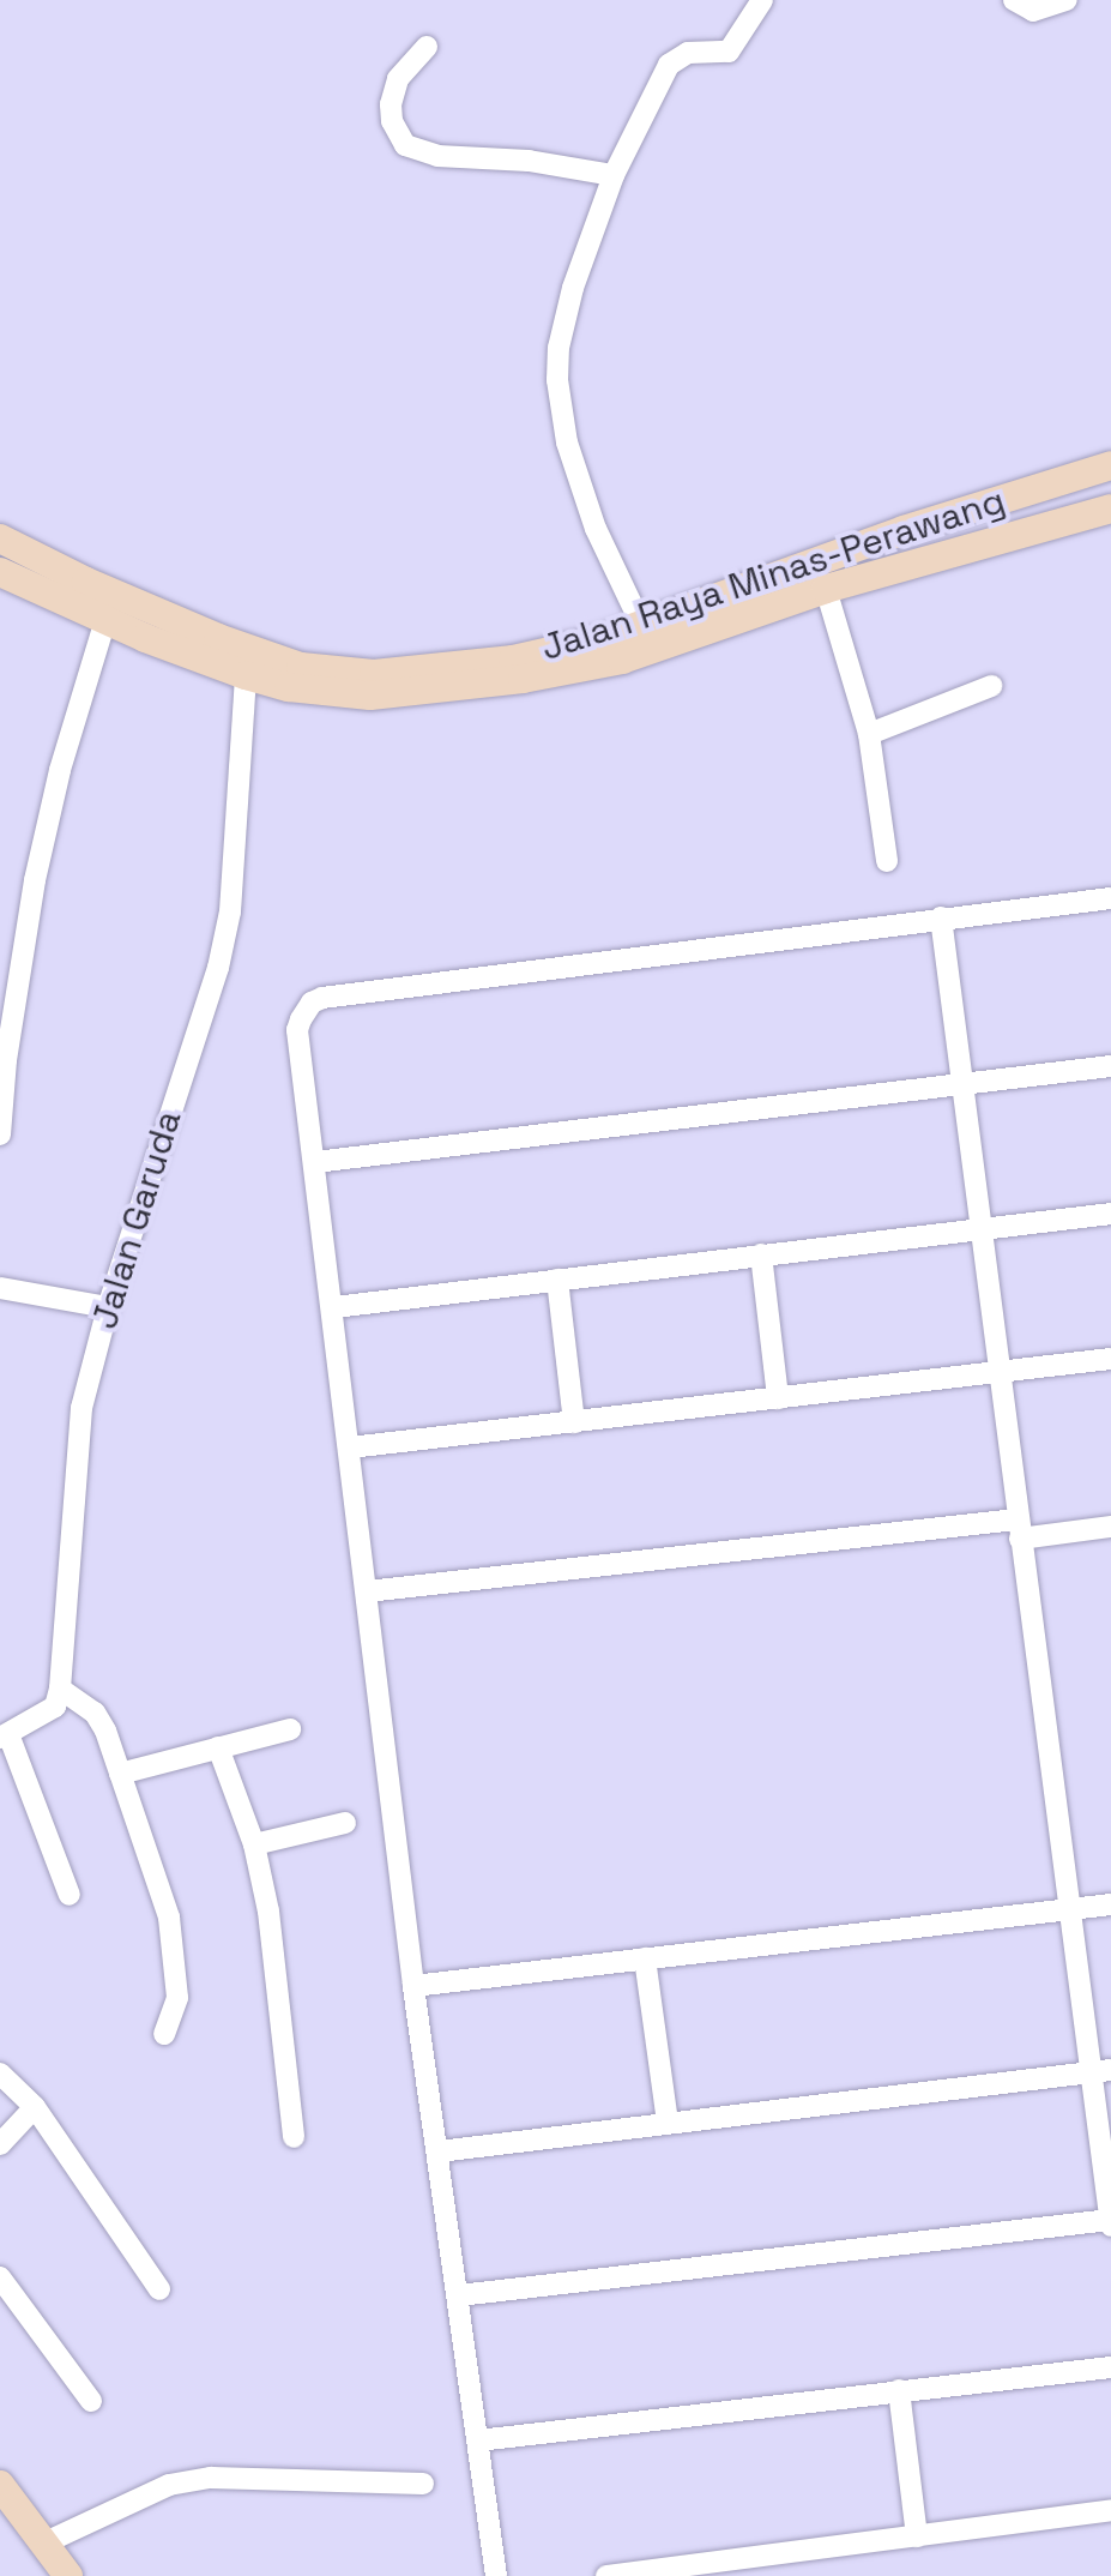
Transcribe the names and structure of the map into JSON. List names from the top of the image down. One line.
{"streets":{"main road":["Jalan Raya Minas-Perawang"],"street":["Jalan Garuda"]},"crossings":[["Jalan Raya Minas-Perawang","Jalan Garuda"]]}
